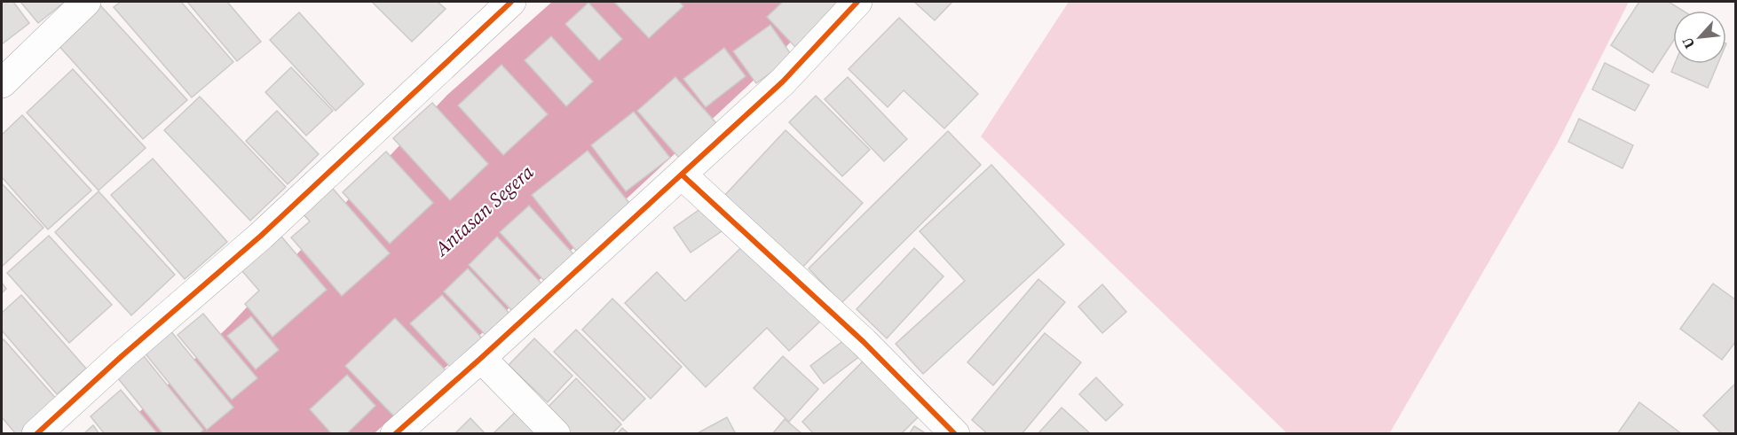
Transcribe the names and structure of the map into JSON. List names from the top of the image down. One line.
{"water":["Antasan Segera"],"north":"bottom left"}
